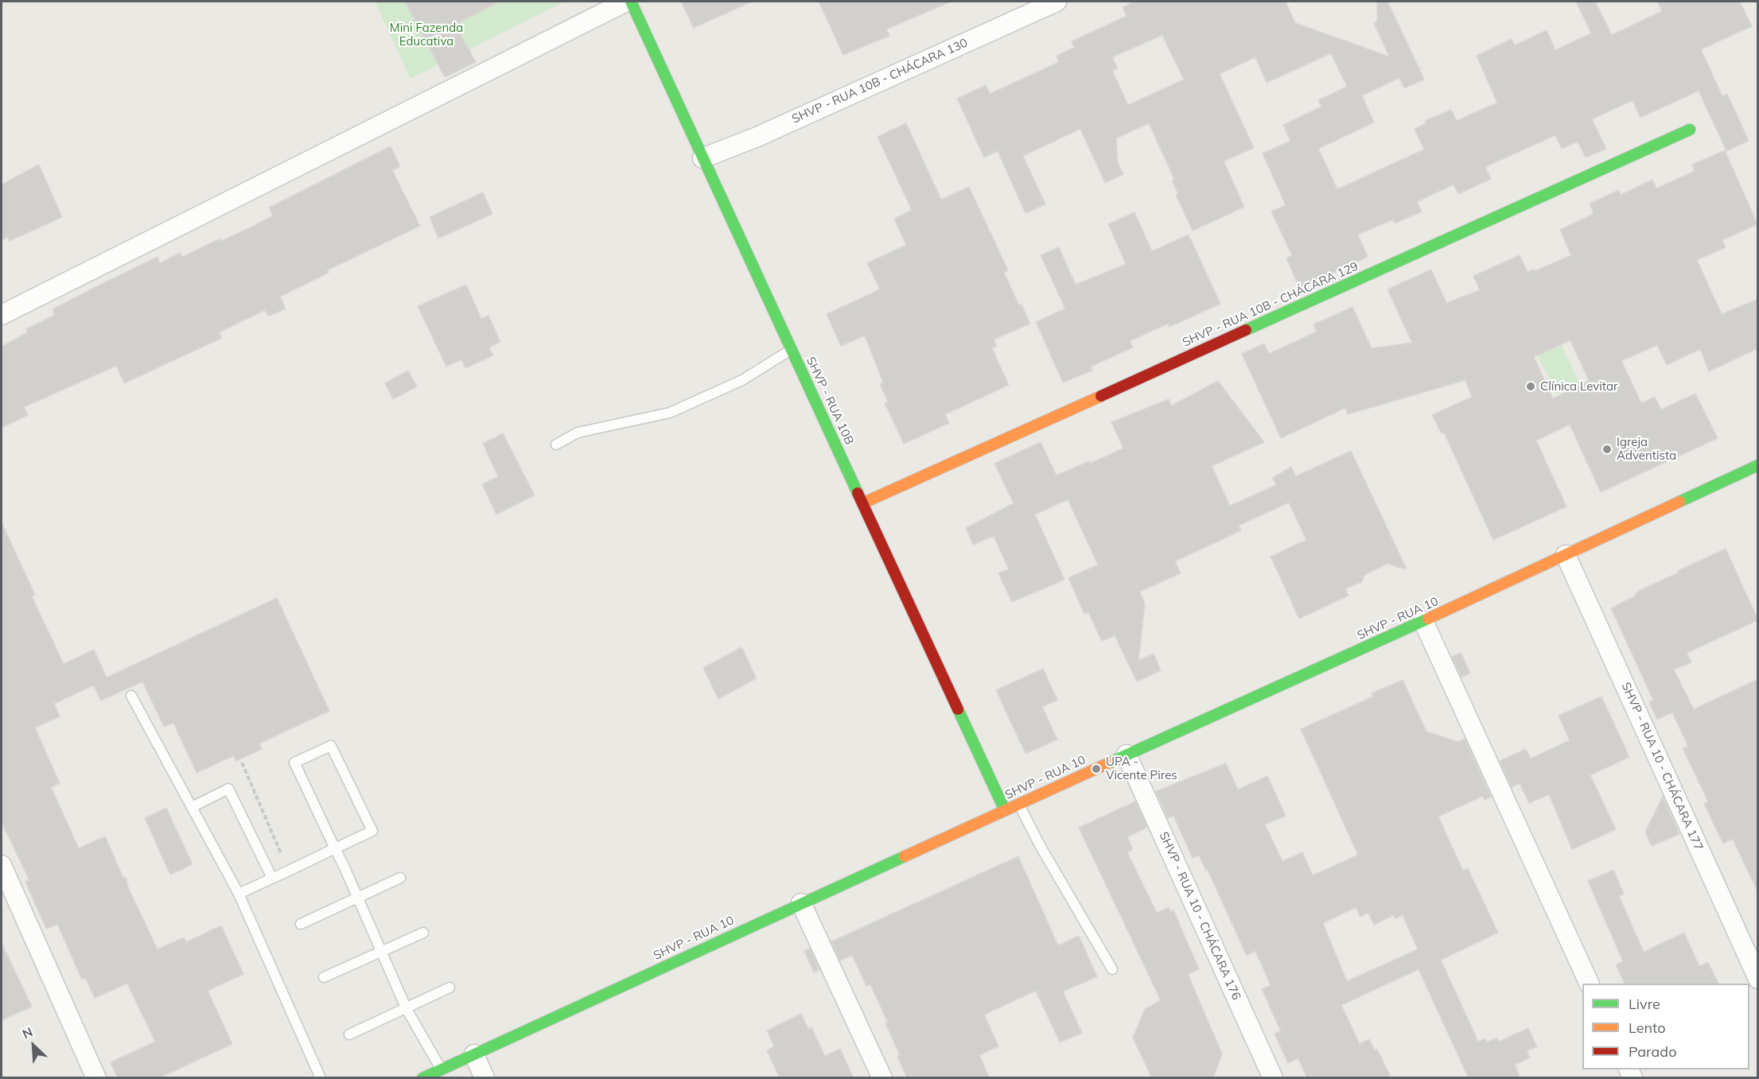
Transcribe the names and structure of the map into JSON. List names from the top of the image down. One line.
{"streets":{"street":["SHVP - RUA 10B - CHÁCARA 130","SHVP - RUA 10B - CHÁCARA 129","SHVP - RUA 10B","SHVP - RUA 10","SHVP - RUA 10 - CHÁCARA 177","SHVP - RUA 10 - CHÁCARA 176"]},"crossings":[["SHVP - RUA 10B - CHÁCARA 130","SHVP - RUA 10B"],["SHVP - RUA 10B - CHÁCARA 129","SHVP - RUA 10B"],["SHVP - RUA 10B","SHVP - RUA 10"],["SHVP - RUA 10","SHVP - RUA 10 - CHÁCARA 177"],["SHVP - RUA 10","SHVP - RUA 10 - CHÁCARA 176"]],"parks":["Mini Fazenda Educativa"],"places":["Clínica Levitar","Igreja Adventista","UPA - Vicente Pires"],"legend":["Livre","Lento","Parado"],"north":"top left"}
